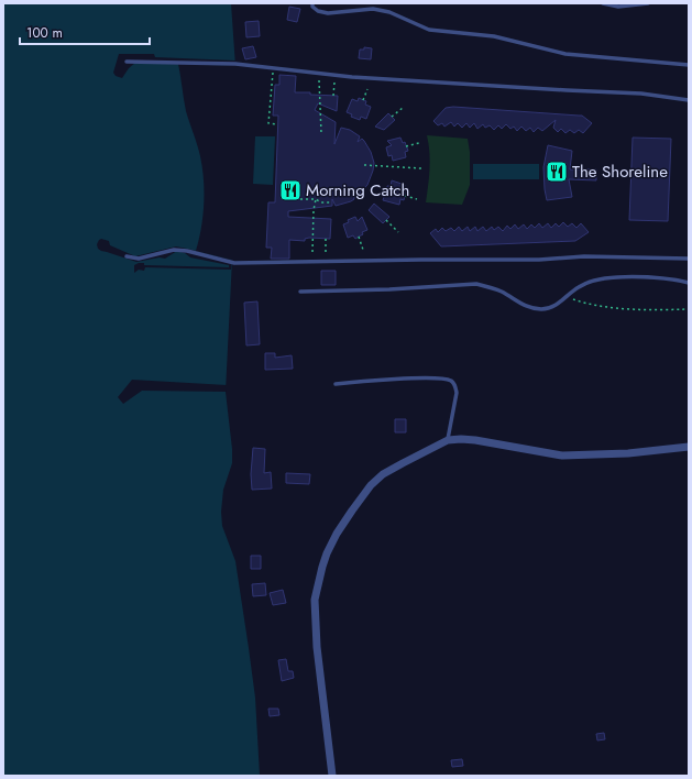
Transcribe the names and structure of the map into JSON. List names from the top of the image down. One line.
{"places":{"restaurant":["The Shoreline","Morning Catch"]},"scale_bar":"100 m"}
